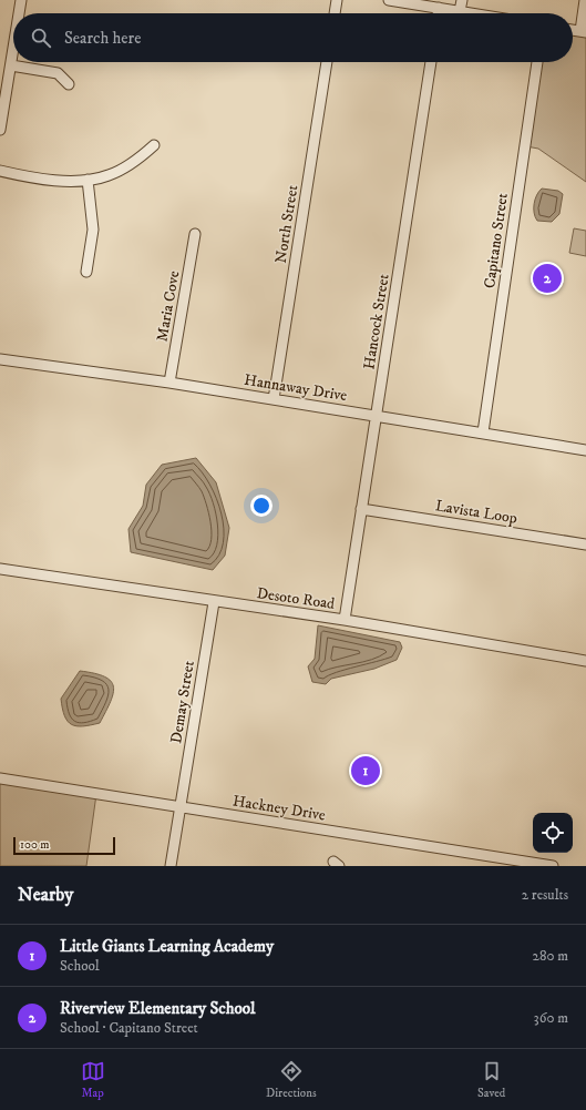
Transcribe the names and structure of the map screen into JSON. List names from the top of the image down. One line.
{"streets":{"street":["North Street","Capitano Street","Maria Cove","Hancock Street","Hannaway Drive","Lavista Loop","Desoto Road","Demay Street","Hackney Drive"]},"crossings":[["North Street","Hannaway Drive"],["Capitano Street","Hannaway Drive"],["Maria Cove","Hannaway Drive"],["Hancock Street","Hannaway Drive"],["Hancock Street","Lavista Loop"],["Hancock Street","Desoto Road"],["Desoto Road","Demay Street"],["Demay Street","Hackney Drive"]],"scale_bar":"100 m","page":{"search":"Search here","pins":["2","1"],"scale":"100 m","heading":["Nearby","2 results"],"list":[{"mark":"1","name":"Little Giants Learning Academy","note":"School","value":"280 m"},{"mark":"2","name":"Riverview Elementary School","note":"School · Capitano Street","value":"360 m"}],"nav":["Map","Directions","Saved"]}}
